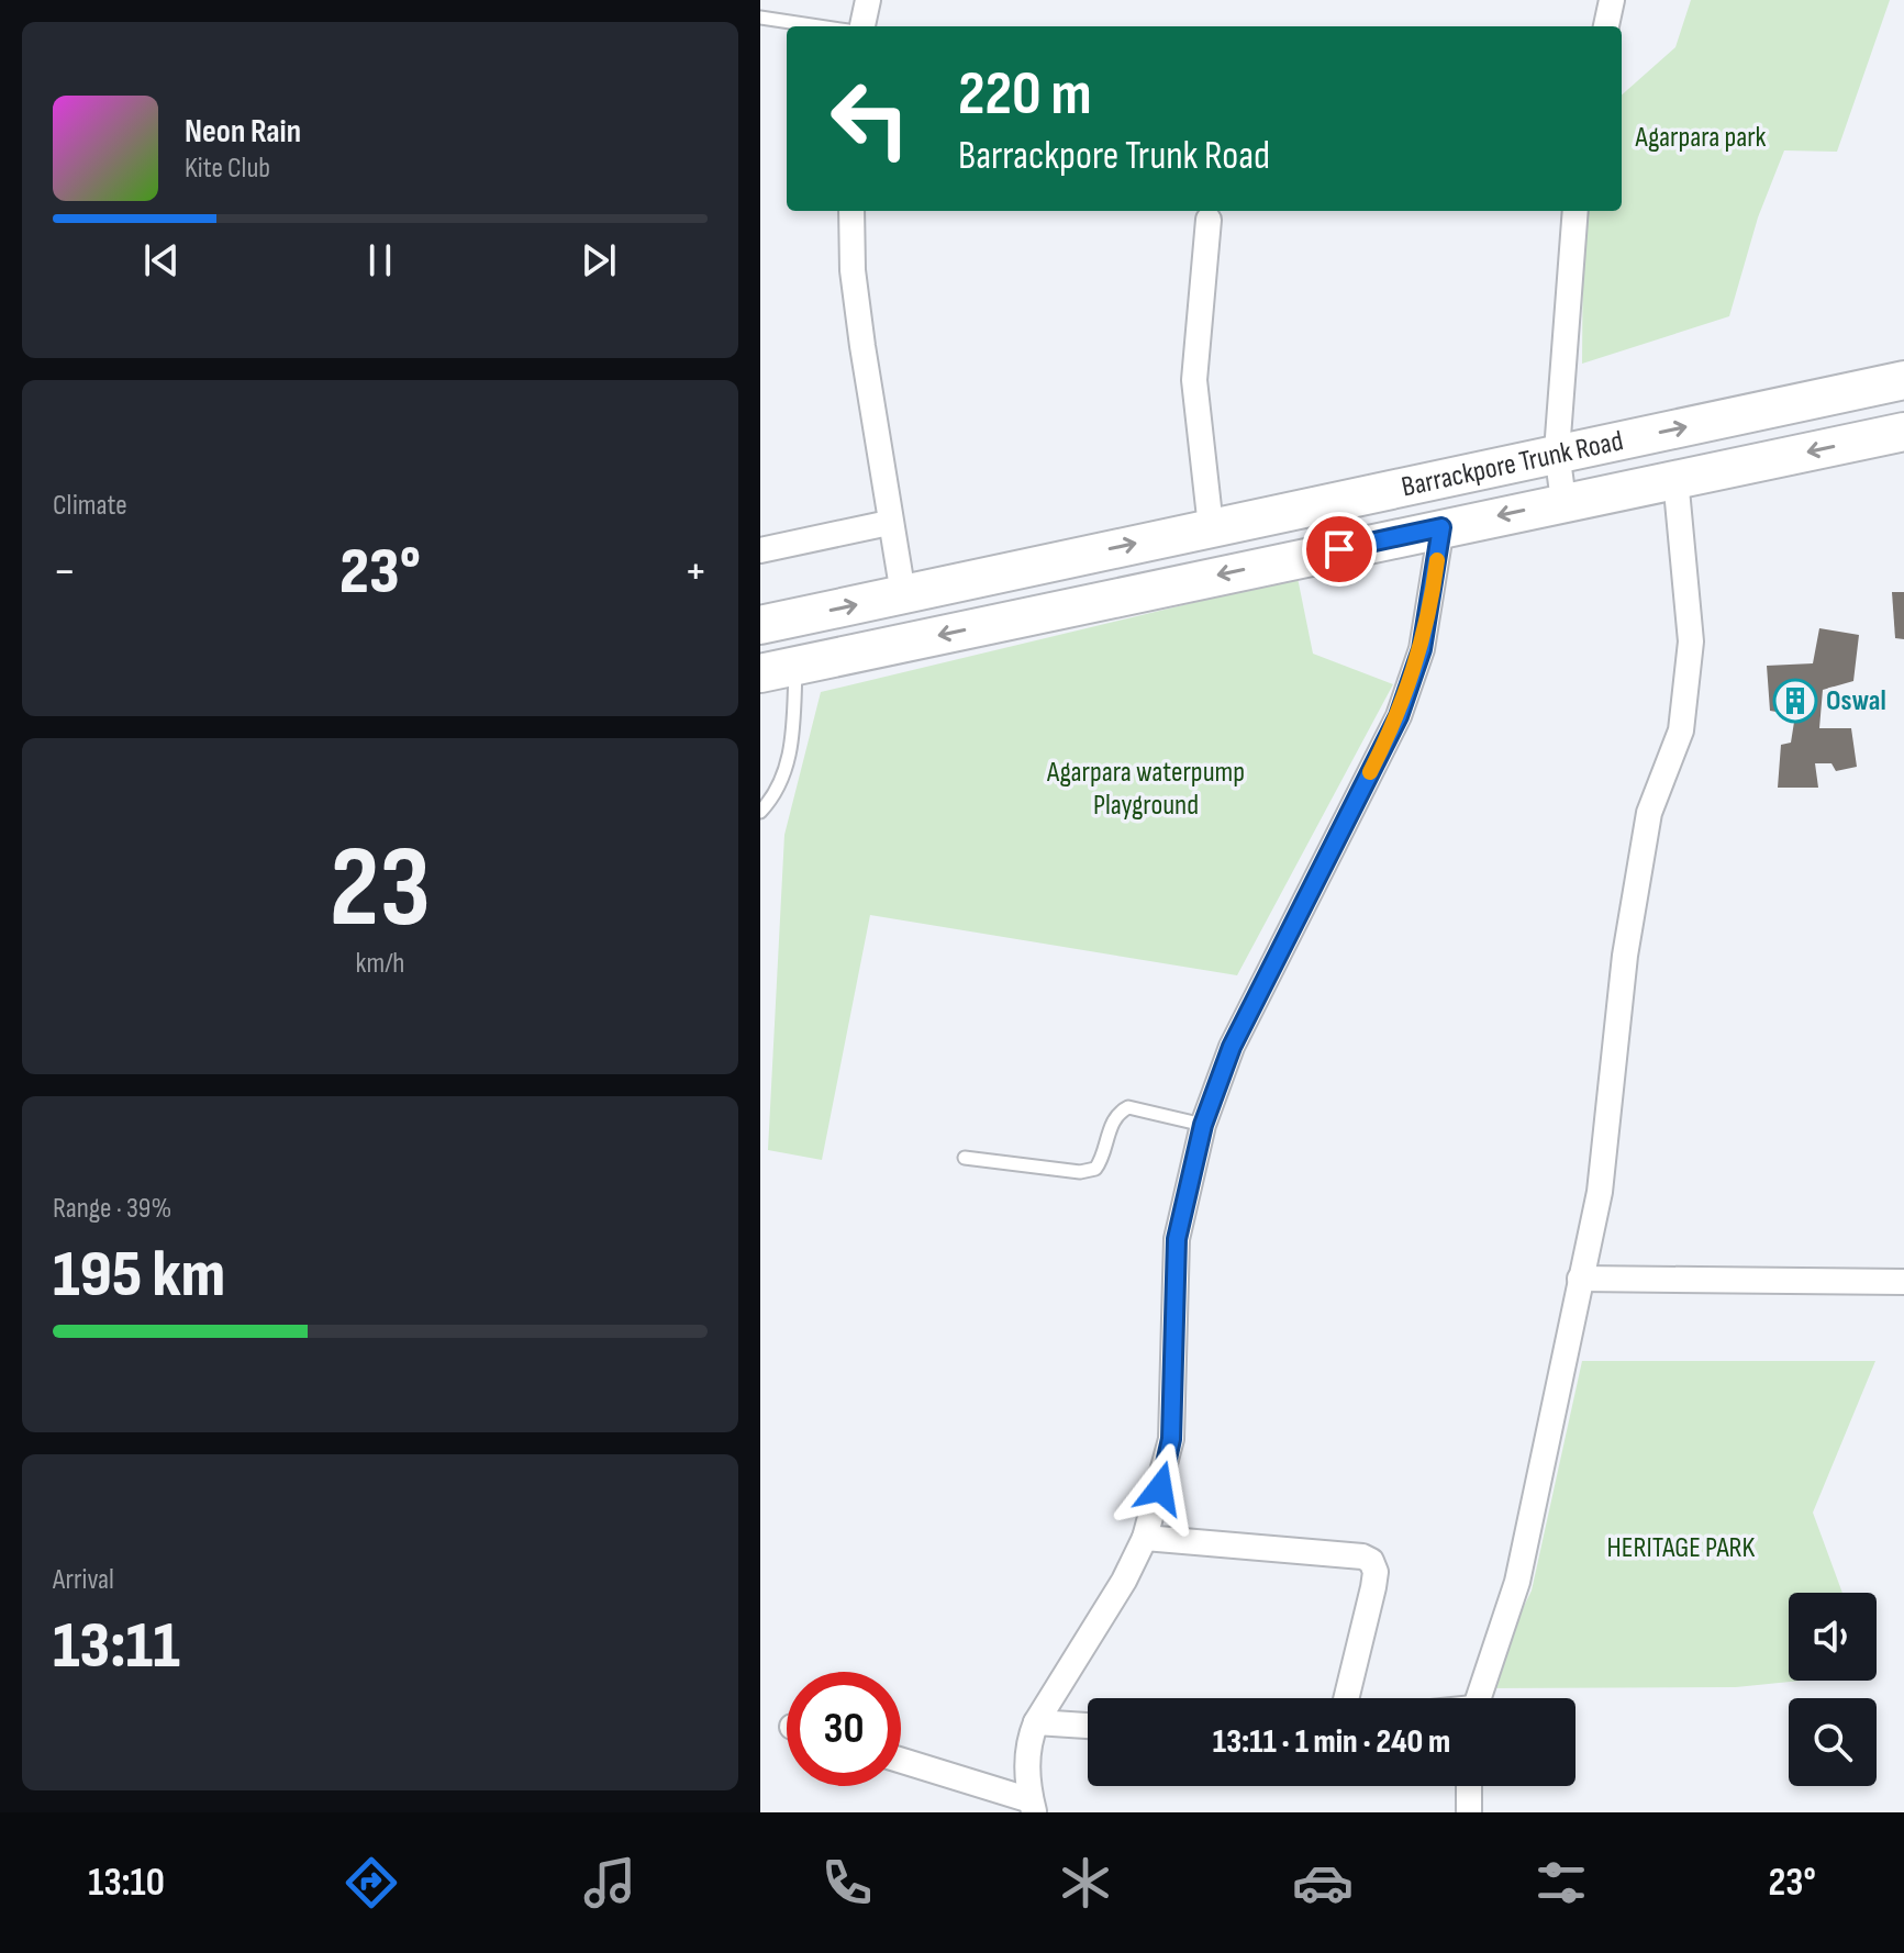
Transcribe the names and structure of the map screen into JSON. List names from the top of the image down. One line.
{"streets":{"main road":["Barrackpore Trunk Road"]},"parks":["Agarpara park","Agarpara waterpump Playground","HERITAGE PARK"],"places":{"building":["Oswal"]},"page":{"turn":["220 m","Barrackpore Trunk Road"],"song":["Neon Rain","Kite Club"],"tile":["Climate",["23","km/h"],["Range · 39%","195 km"],["Arrival","13:11"]],"heat":["−","23°","+"],"limit":"30","trip":"13:11 · 1 min · 240 m","tabs":["13:10","23°"]}}
